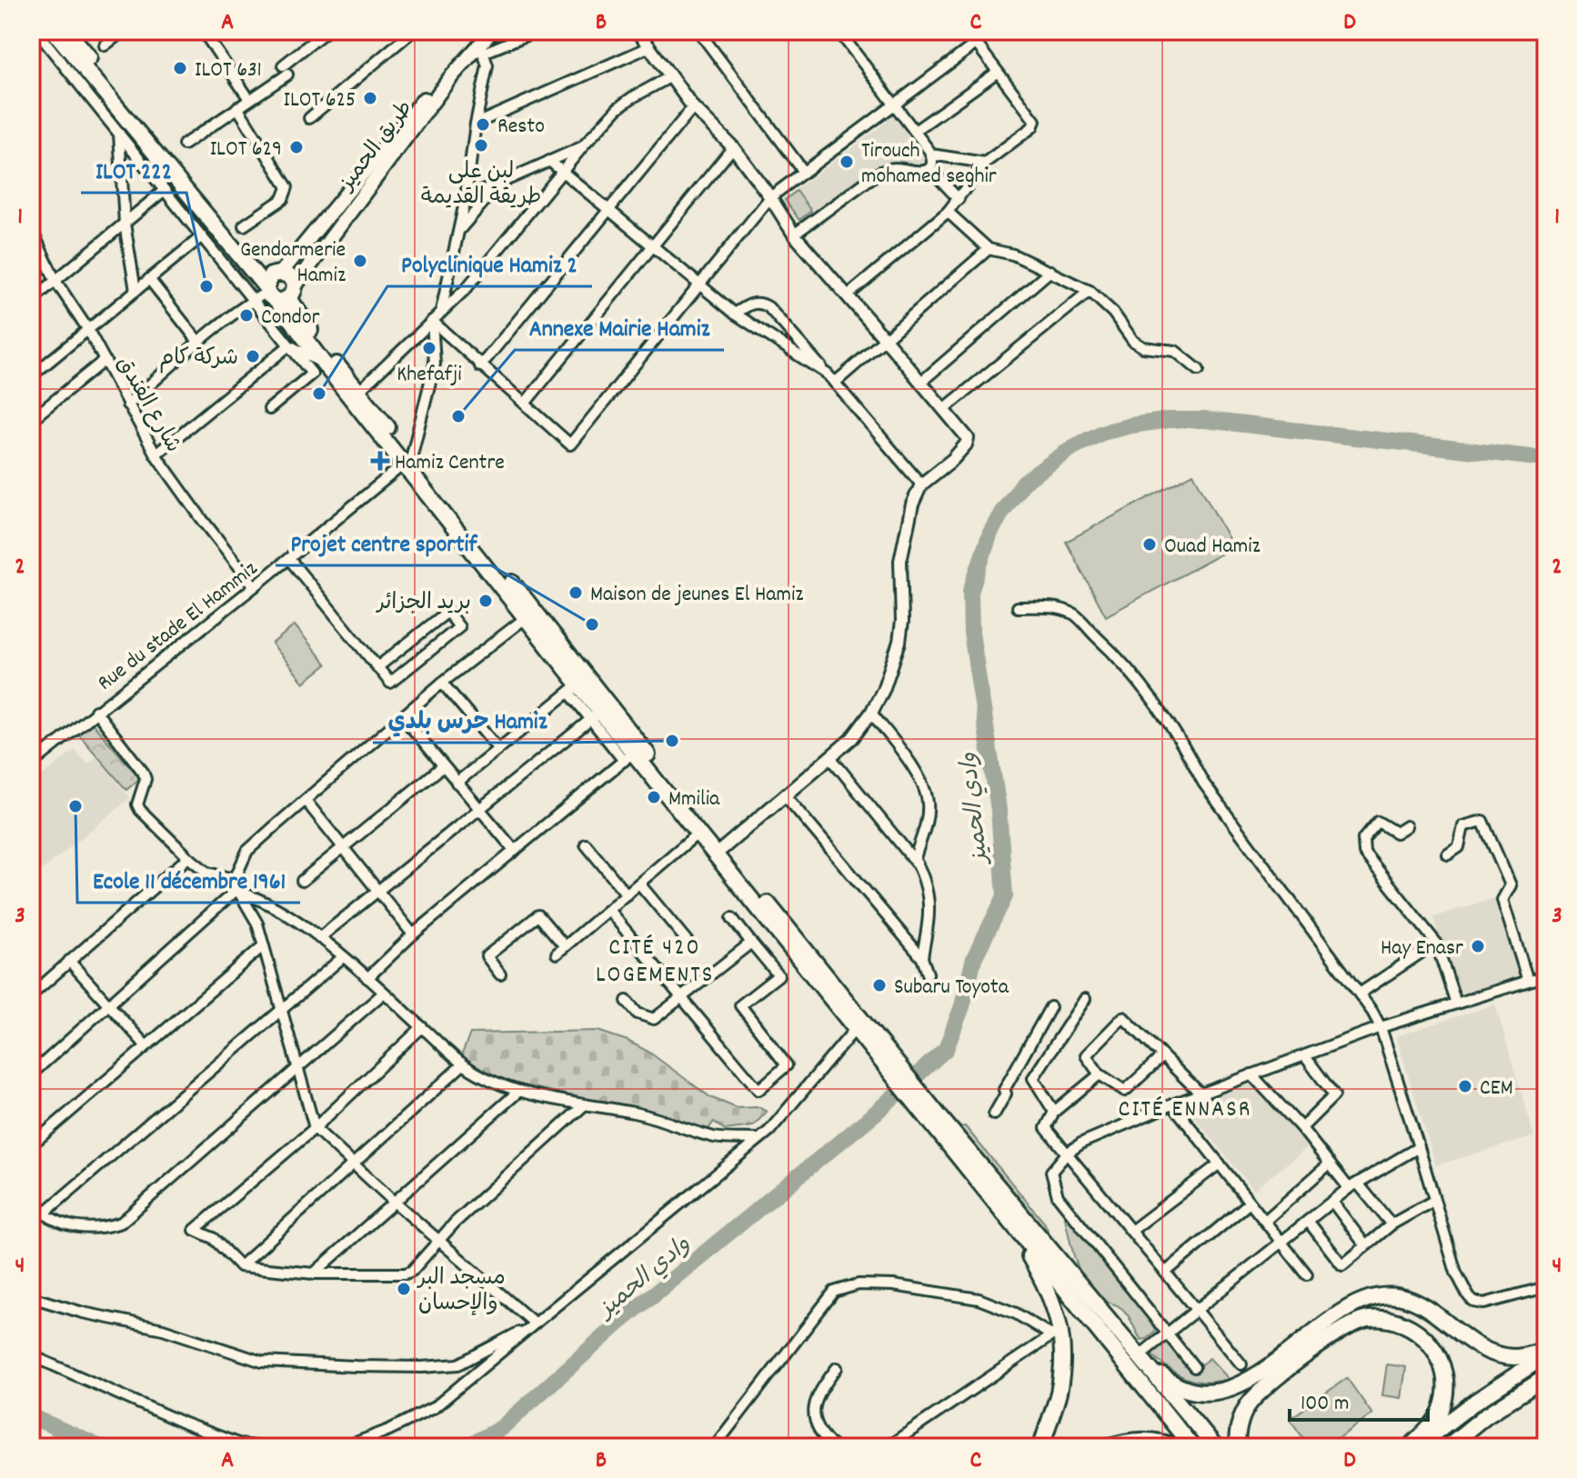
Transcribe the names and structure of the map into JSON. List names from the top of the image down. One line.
{"streets":{"main road":["طريق الحميز"],"street":["شارع الفندق","Rue du stade El Hammiz"]},"crossings":[["شارع الفندق","Rue du stade El Hammiz"]],"districts":["CITÉ 420 LOGEMENTS","CITÉ ENNASR"],"water":["وادي الحميز"],"places":{"other":["ILOT 631","ILOT 625","Resto","لبن على طريقة القديمة","ILOT 629","Tirouch mohamed seghir","Gendarmerie Hamiz","ILOT 222","Condor","Khefafji","شركة كام","Polyclinique Hamiz 2","Annexe Mairie Hamiz","Ouad Hamiz","Maison de jeunes El Hamiz","بريد الجزائر","Projet centre sportif","حرس بلدي Hamiz","Mmilia","Ecole 11 décembre 1961","Hay Enasr","Subaru Toyota","CEM","مسجد البر والإحسان"],"health":["Hamiz Centre"]},"scale_bar":"100 m","grid":{"columns":["A","B","C","D"],"rows":["1","2","3","4"]}}
